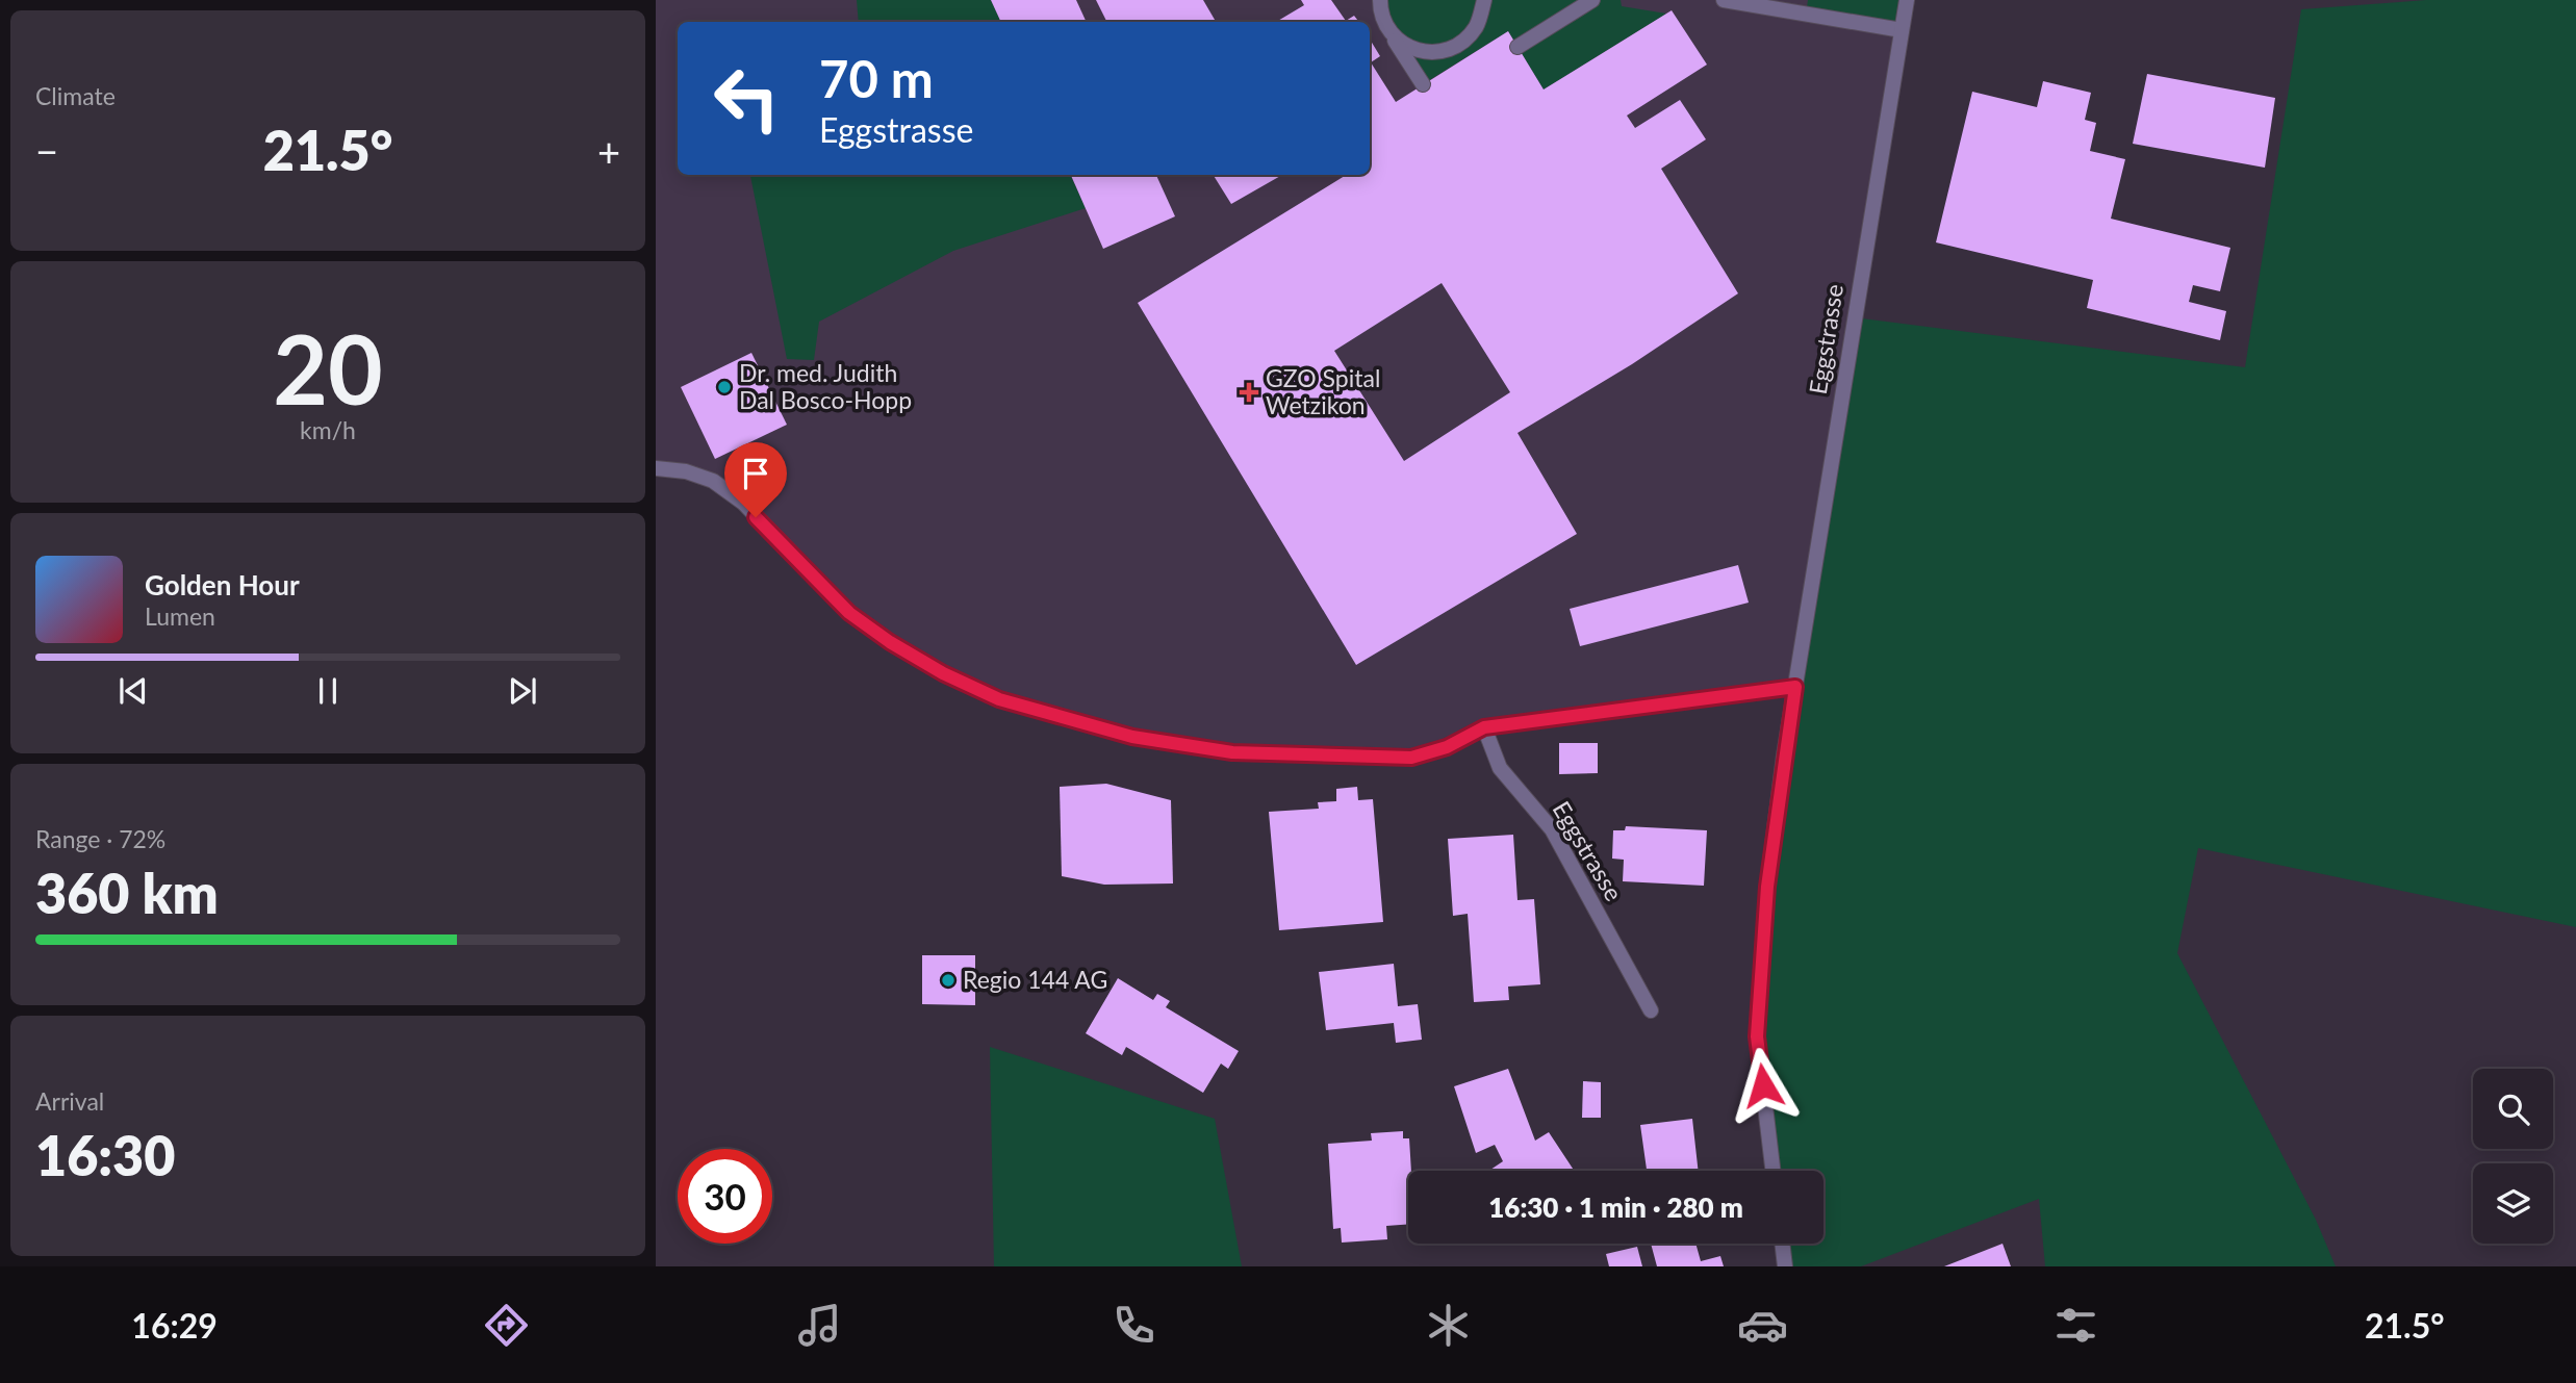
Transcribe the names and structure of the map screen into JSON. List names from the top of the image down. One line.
{"streets":{"street":["Eggstrasse"]},"places":{"other":["Dr. med. Judith Dal Bosco-Hopp","Regio 144 AG"],"health":["GZO Spital Wetzikon"]},"page":{"tile":["Climate",["20","km/h"],["Range · 72%","360 km"],["Arrival","16:30"]],"turn":["70 m","Eggstrasse"],"heat":["−","21.5°","+"],"song":["Golden Hour","Lumen"],"limit":"30","trip":"16:30 · 1 min · 280 m","tabs":["16:29","21.5°"]}}
